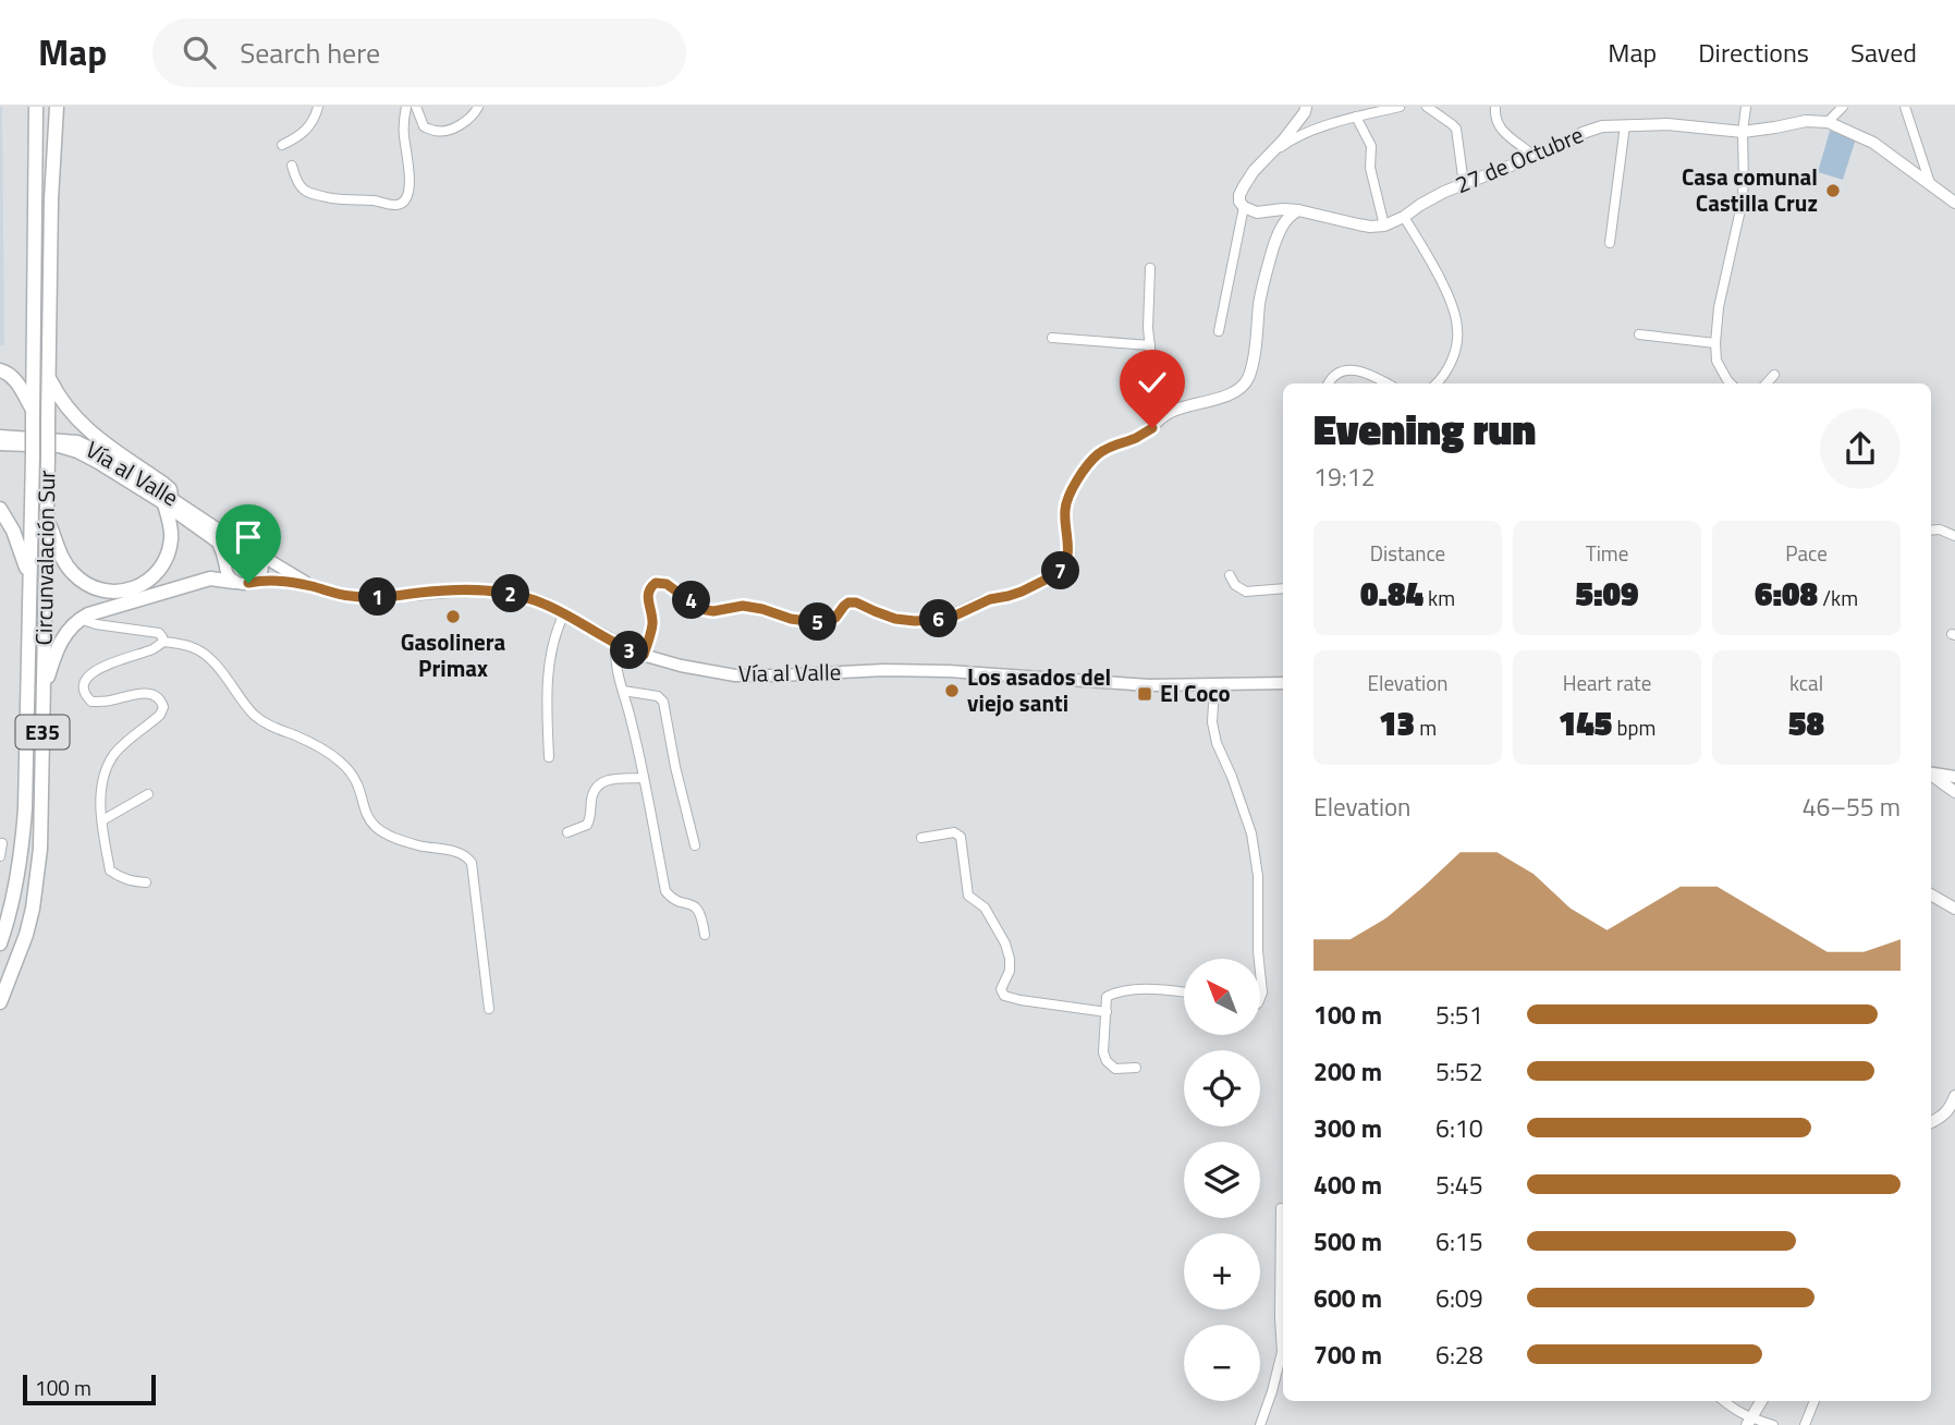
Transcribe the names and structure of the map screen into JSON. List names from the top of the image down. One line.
{"streets":{"highway":["Circunvalación Sur","E35"],"main road":["Vía al Valle"],"street":["27 de Octubre"]},"places":{"other":["Casa comunal Castilla Cruz","Gasolinera Primax","Los asados del viejo santi"],"transit":["El Coco"]},"scale_bar":"100 m","north":"top left","page":{"header":"Map","search":"Search here","nav":["Map","Directions","Saved"],"heading":["Evening run","19:12"],"stats":[["Distance","0.84 km"],["Time","5:09"],["Pace","6:08 /km"],["Elevation","13 m"],["Heart rate","145 bpm"],["kcal","58"]],"pins":["7","2","1","4","6","5","3"],"chart":["Elevation","46–55 m"],"map_buttons":["+","−"],"list":[{"name":"100 m","note":"5:51"},{"name":"200 m","note":"5:52"},{"name":"300 m","note":"6:10"},{"name":"400 m","note":"5:45"},{"name":"500 m","note":"6:15"},{"name":"600 m","note":"6:09"},{"name":"700 m","note":"6:28"}],"scale":"100 m"}}
